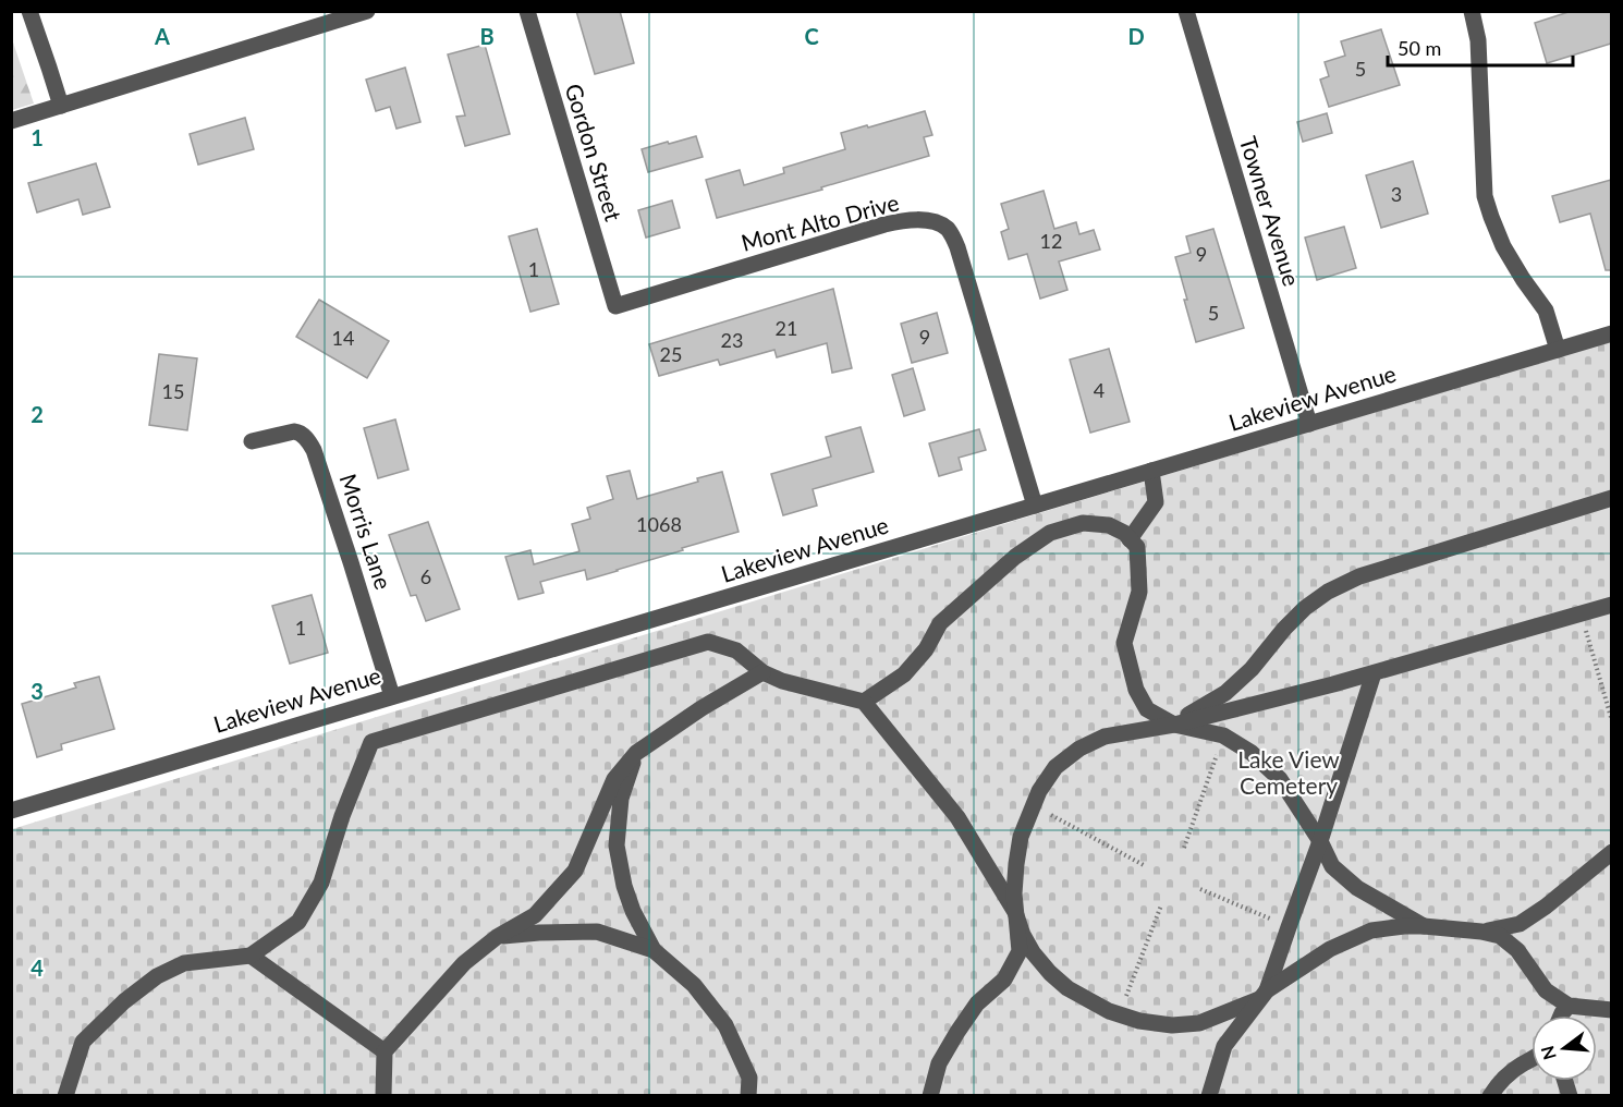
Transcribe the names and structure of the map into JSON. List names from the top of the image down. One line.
{"streets":{"street":["Gordon Street","Towner Avenue","Mont Alto Drive","Lakeview Avenue","Morris Lane"]},"crossings":[["Gordon Street","Mont Alto Drive"],["Towner Avenue","Lakeview Avenue"],["Mont Alto Drive","Lakeview Avenue"],["Lakeview Avenue","Morris Lane"]],"parks":["Lake View Cemetery"],"house_numbers":["5","3","12","9","1","5","21","9","14","23","25","4","15","1068","6","1"],"scale_bar":"50 m","north":"left","grid":{"columns":["A","B","C","D"],"rows":["1","2","3","4"]}}
